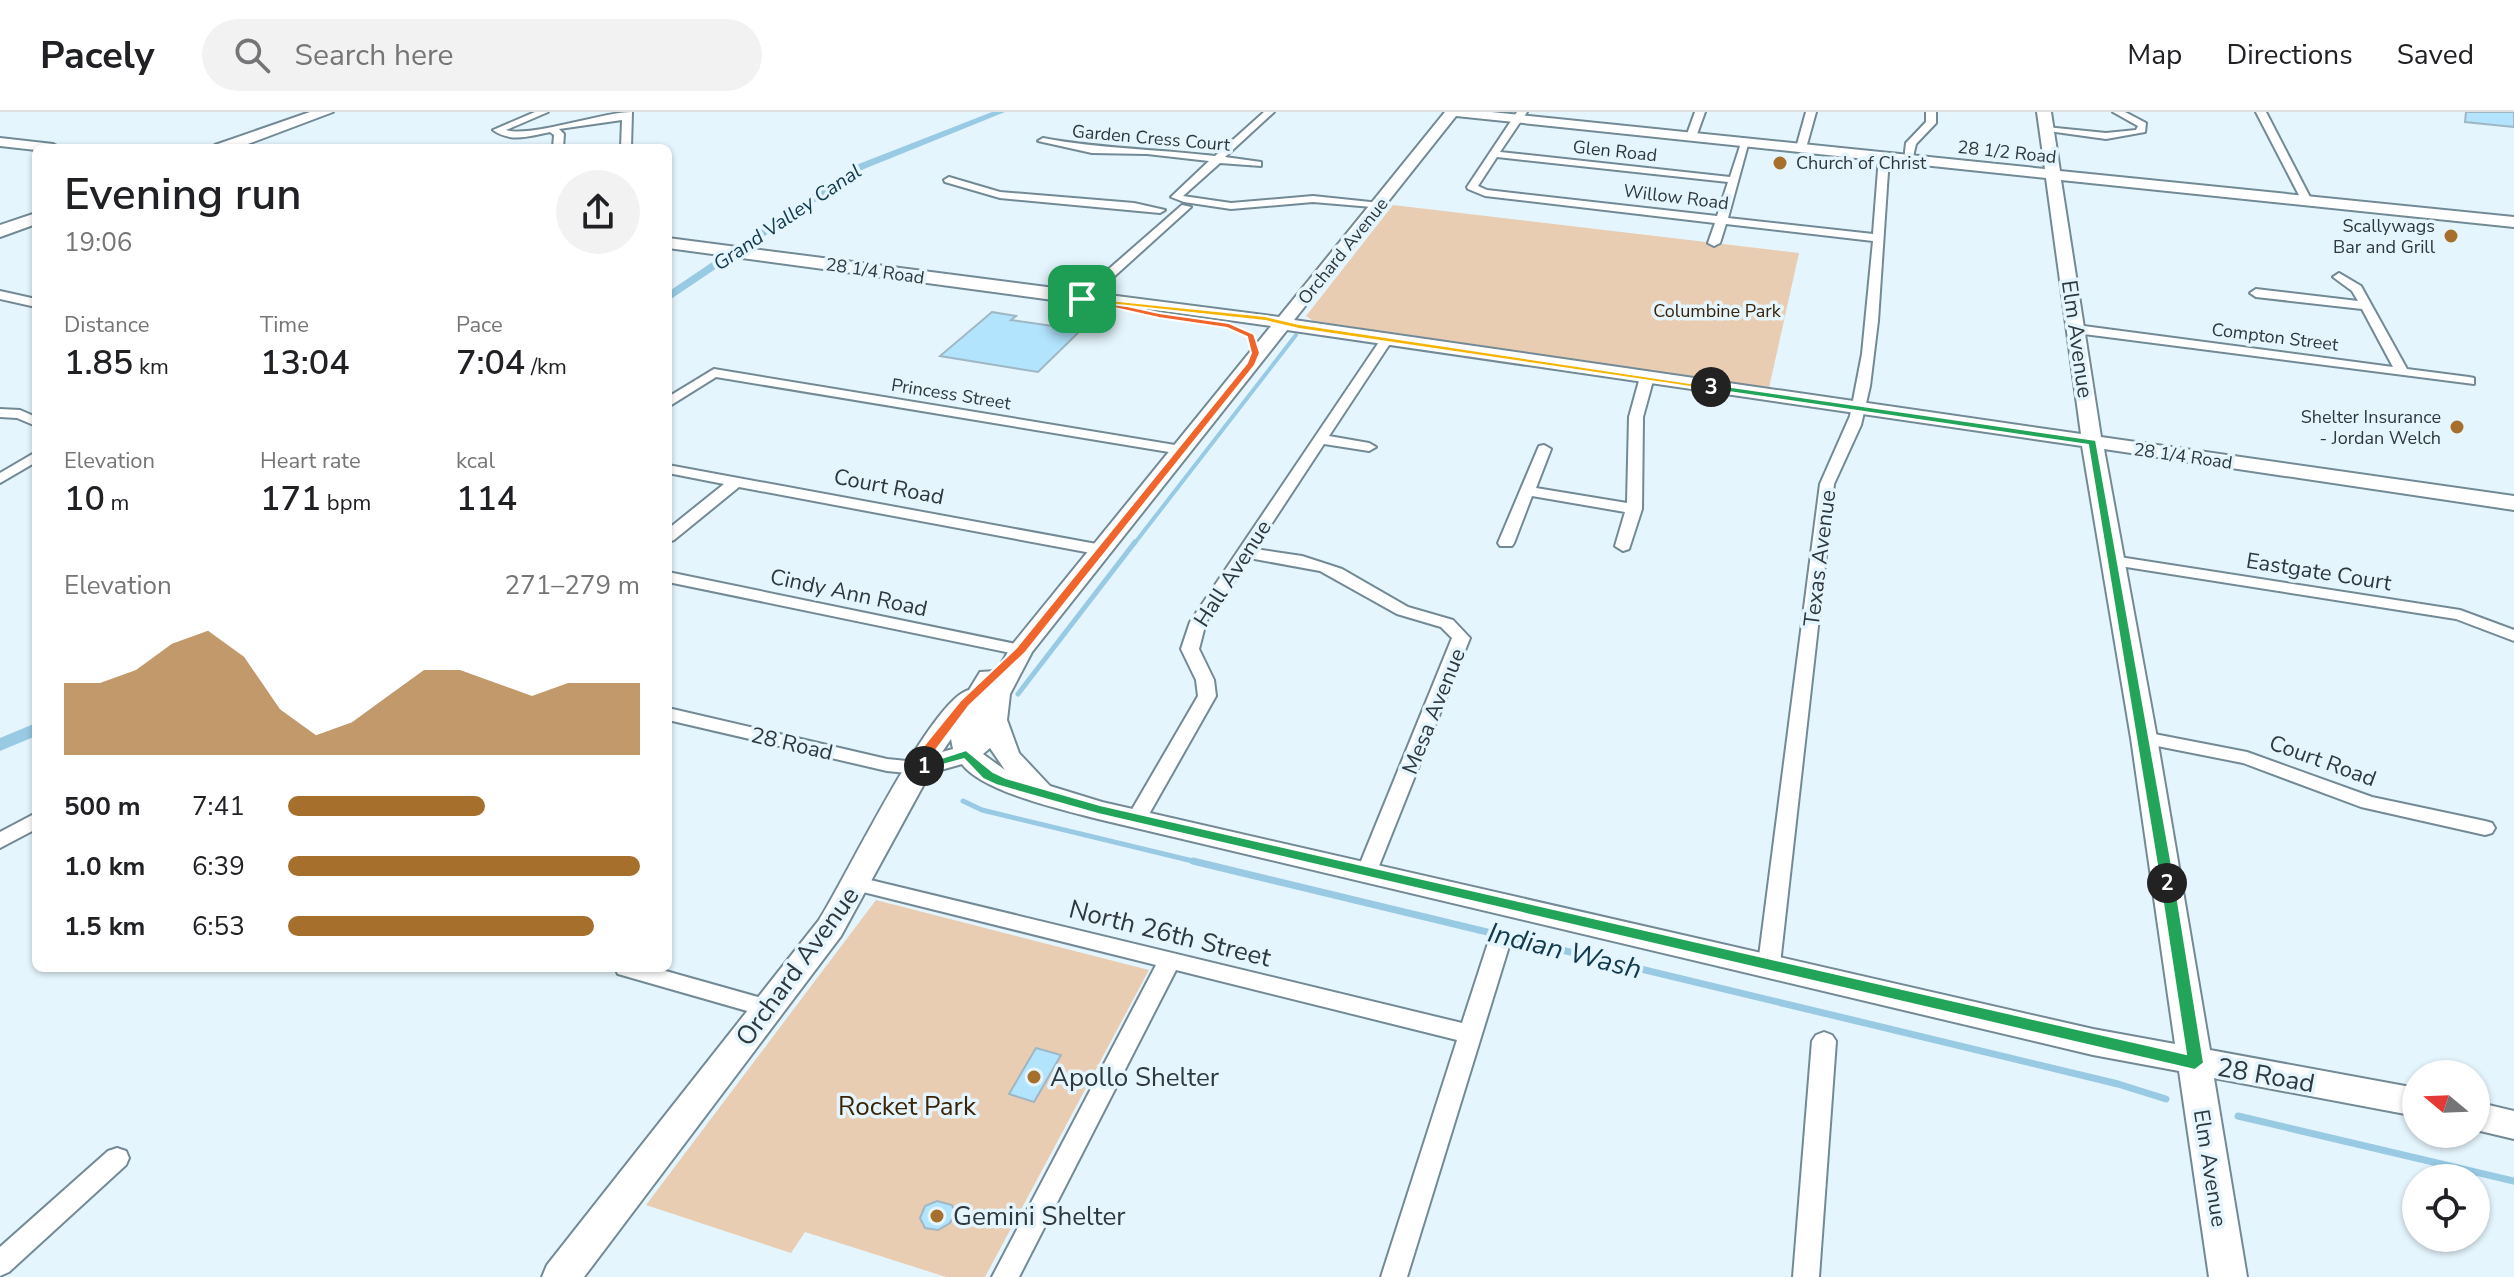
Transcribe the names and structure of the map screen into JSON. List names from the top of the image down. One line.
{"streets":{"street":["Garden Cress Court","Glen Road","28 1/2 Road","Willow Road","Orchard Avenue","28 1/4 Road","Compton Street","Elm Avenue","Princess Street","Court Road","Texas Avenue","Eastgate Court","Hall Avenue","Cindy Ann Road","Mesa Avenue","28 Road","North 26th Street"]},"crossings":[["Glen Road","Willow Road"],["28 1/2 Road","Orchard Avenue"],["28 1/2 Road","Elm Avenue"],["28 1/2 Road","Texas Avenue"],["Willow Road","Texas Avenue"],["Orchard Avenue","28 1/4 Road"],["Orchard Avenue","Princess Street"],["Orchard Avenue","Court Road"],["Orchard Avenue","Cindy Ann Road"],["Orchard Avenue","28 Road"],["Orchard Avenue","North 26th Street"],["28 1/4 Road","Elm Avenue"],["28 1/4 Road","Texas Avenue"],["28 1/4 Road","Hall Avenue"],["Compton Street","Elm Avenue"],["Elm Avenue","Court Road"],["Elm Avenue","Eastgate Court"],["Elm Avenue","28 Road"],["Texas Avenue","28 Road"],["Hall Avenue","Mesa Avenue"],["Hall Avenue","28 Road"],["Mesa Avenue","28 Road"]],"water":["Grand Valley Canal","Indian Wash"],"parks":["Columbine Park","Rocket Park"],"places":["Church of Christ","Scallywags Bar and Grill","Shelter Insurance - Jordan Welch","Apollo Shelter","Gemini Shelter"],"north":"left","page":{"header":"Pacely","search":"Search here","nav":["Map","Directions","Saved"],"heading":["Evening run","19:06"],"stats":[["Distance","1.85 km"],["Time","13:04"],["Pace","7:04 /km"],["Elevation","10 m"],["Heart rate","171 bpm"],["kcal","114"]],"pins":["3","1","2"],"chart":["Elevation","271–279 m"],"list":[{"name":"500 m","note":"7:41"},{"name":"1.0 km","note":"6:39"},{"name":"1.5 km","note":"6:53"}]}}
